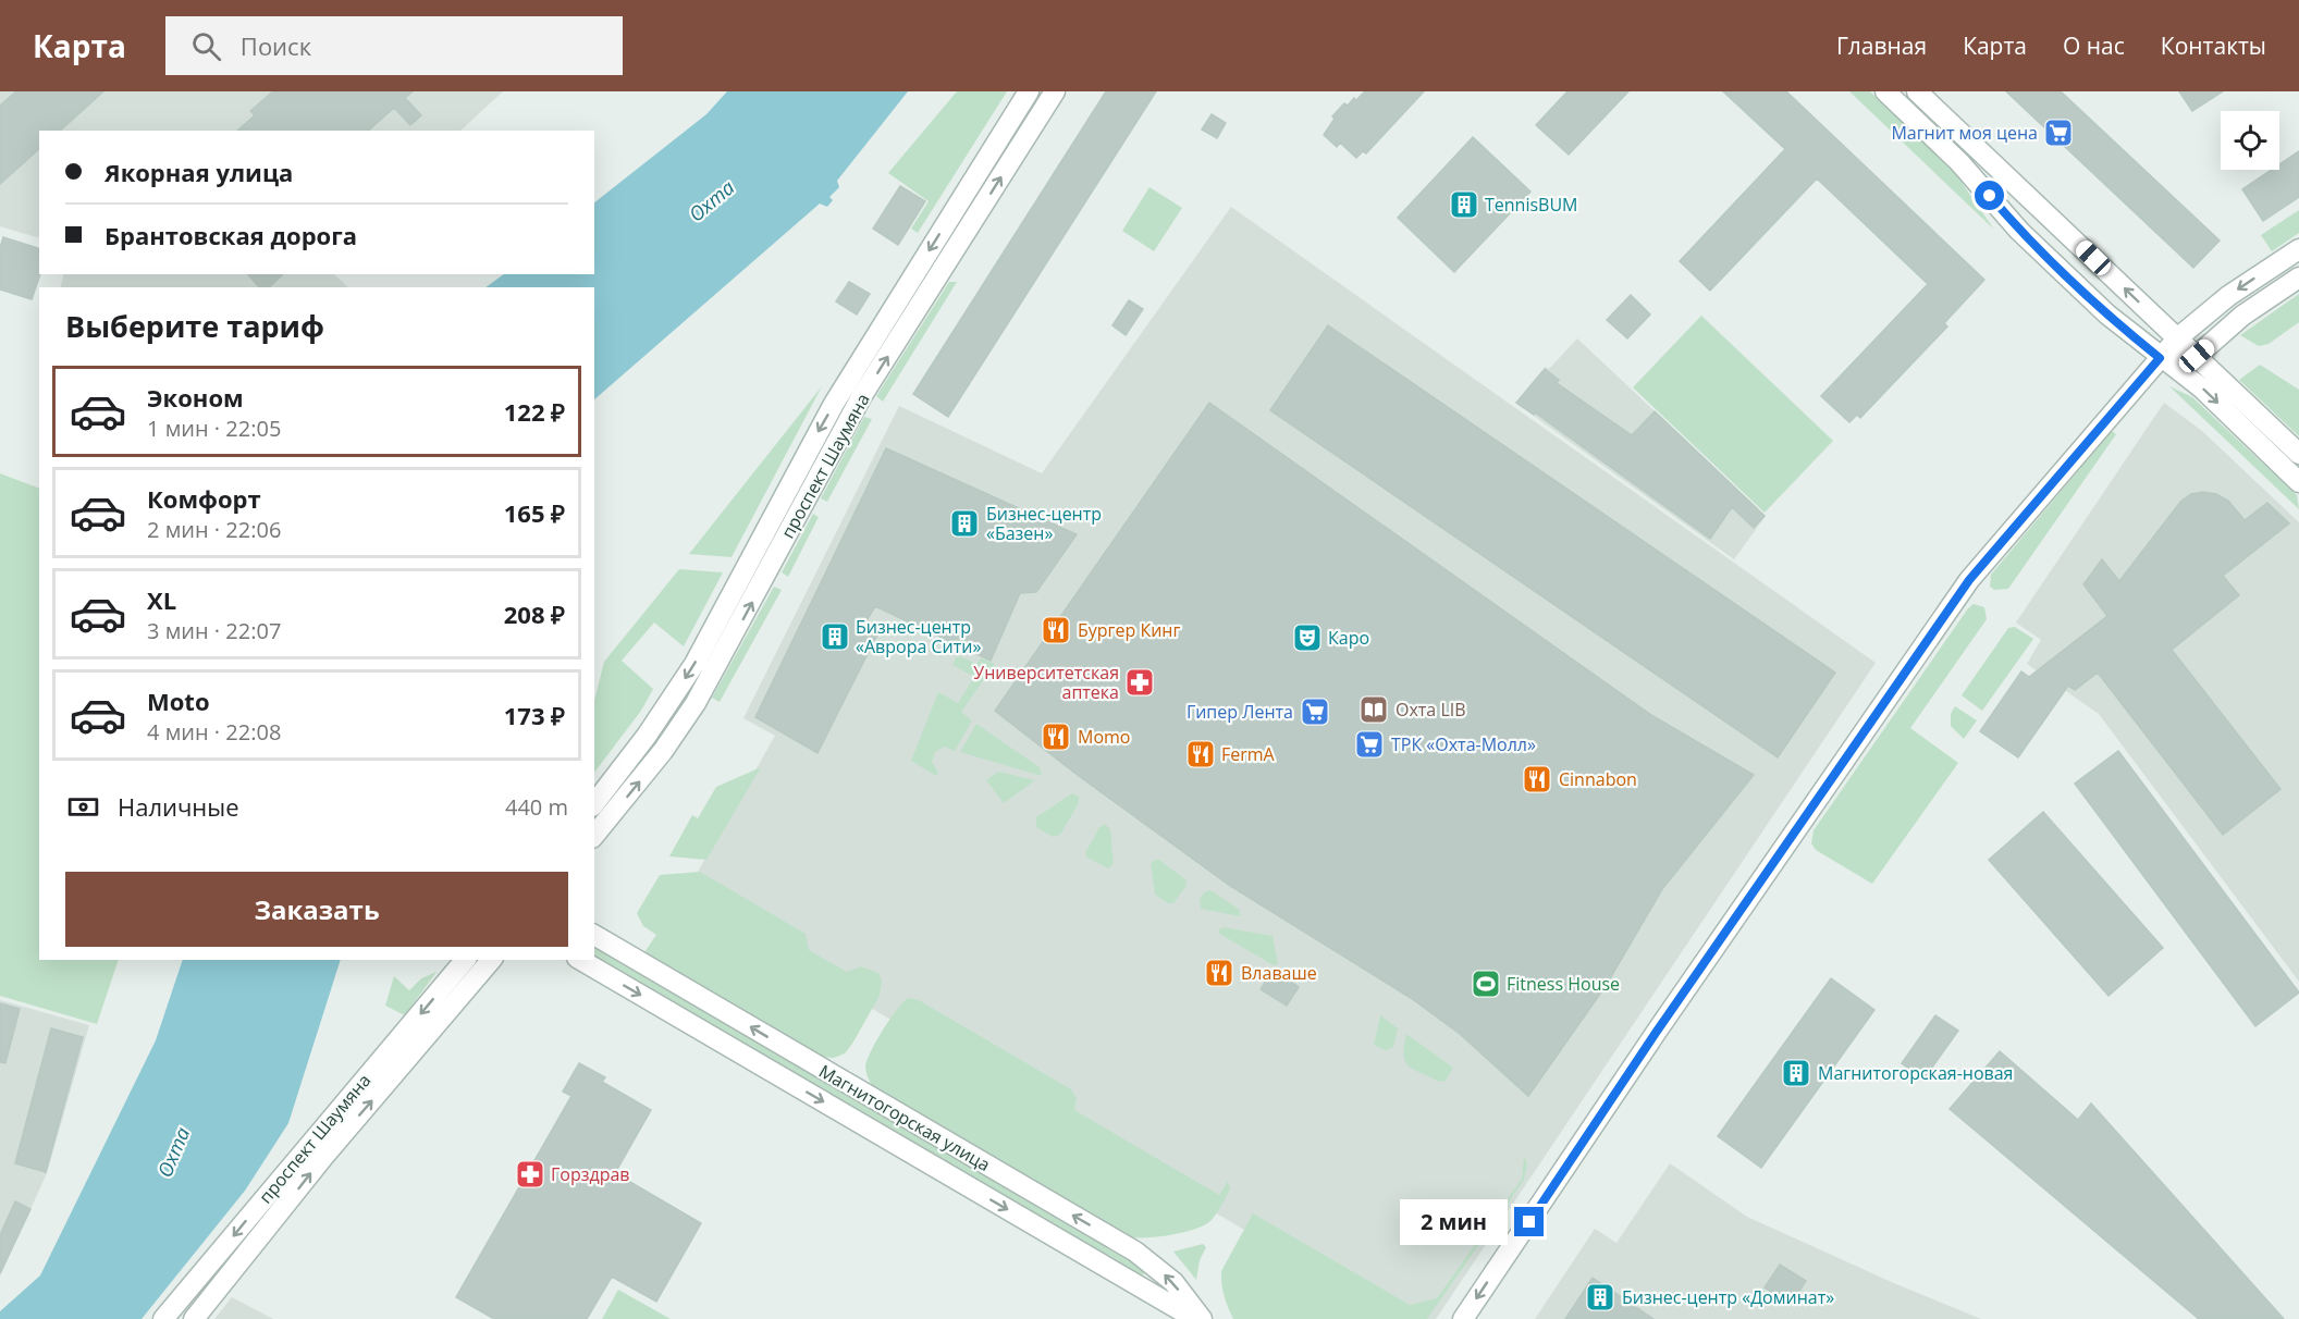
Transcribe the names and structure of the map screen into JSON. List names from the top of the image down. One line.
{"streets":{"street":["проспект Шаумяна","Магнитогорская улица"]},"water":["Охта"],"places":{"supermarket":["Магнит моя цена","Гипер Лента","ТРК «Охта-Молл»"],"building":["TennisBUM","Бизнес-центр «Базен»","Бизнес-центр «Аврора Сити»","Магнитогорская-новая","Бизнес-центр «Доминат»"],"restaurant":["Бургер Кинг","Momo","FermA","Cinnabon","Влаваше"],"theatre":["Каро"],"pharmacy":["Университетская аптека","Горздрав"],"library":["Охта LIB"],"sports":["Fitness House"]},"page":{"header":"Карта","search":"Поиск","nav":["Главная","Карта","О нас","Контакты"],"banner":["Якорная улица","Брантовская дорога"],"heading":"Выберите тариф","list":[{"name":"Эконом","note":"1 мин · 22:05","value":"122 ₽"},{"name":"Комфорт","note":"2 мин · 22:06","value":"165 ₽"},{"name":"XL","note":"3 мин · 22:07","value":"208 ₽"},{"name":"Moto","note":"4 мин · 22:08","value":"173 ₽"}],"pay":["Наличные","440 m"],"buttons":"Заказать","bubble":"2 мин"}}
